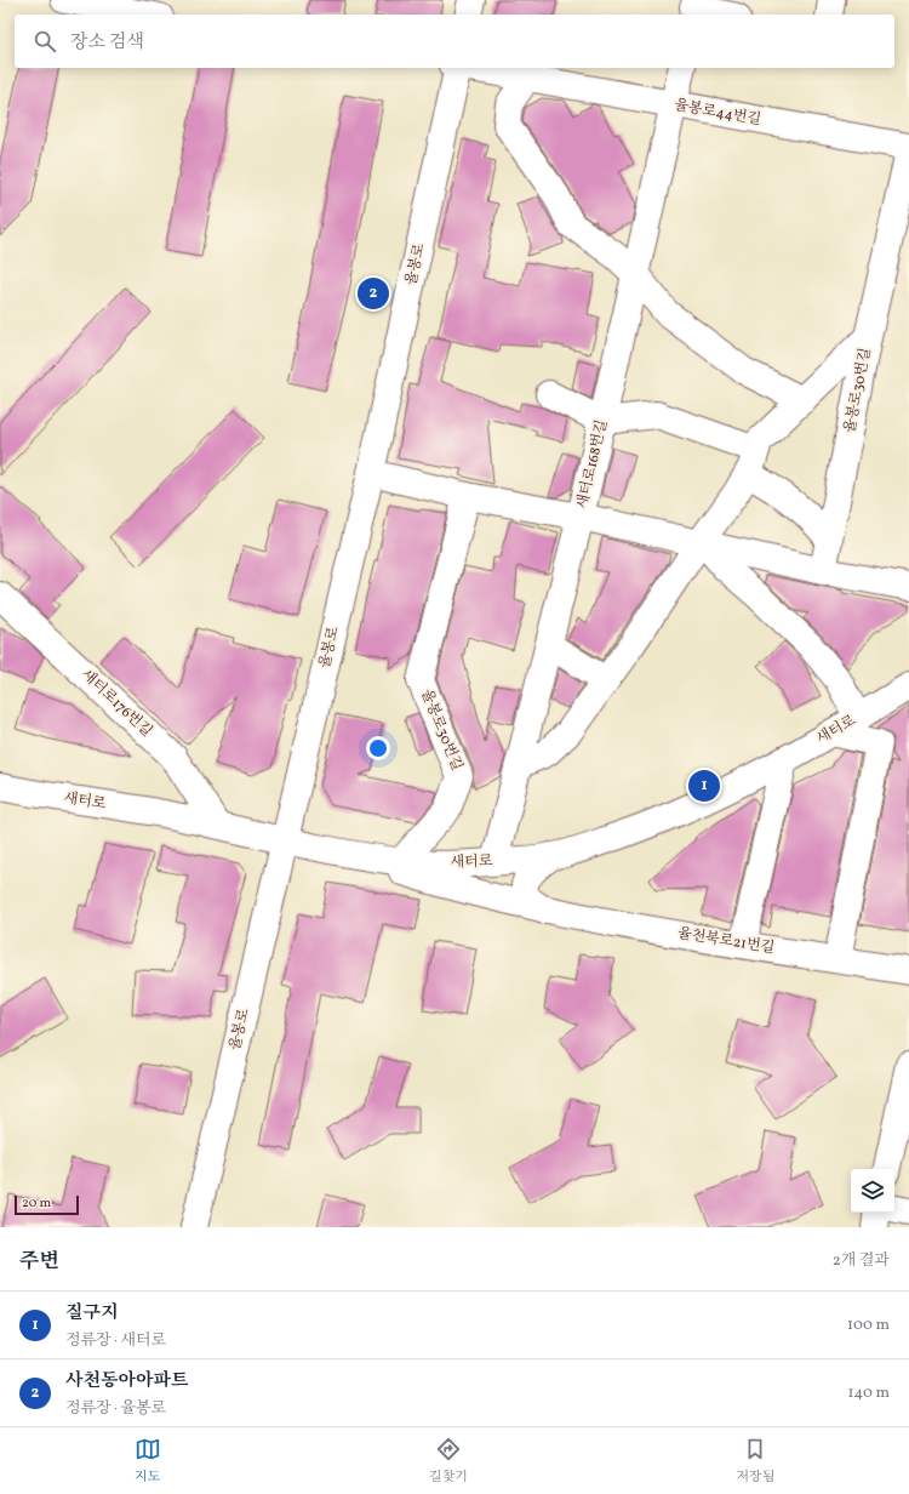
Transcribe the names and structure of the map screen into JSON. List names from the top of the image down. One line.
{"streets":{"street":["율봉로44번길","율봉로","율봉로30번길","새터로168번길","새터로176번길","새터로","율천북로21번길"]},"crossings":[["율봉로44번길","새터로168번길"],["율봉로","새터로"],["율봉로30번길","새터로168번길"],["율봉로30번길","새터로"],["새터로168번길","새터로"],["새터로176번길","새터로"],["새터로","율천북로21번길"]],"scale_bar":"20 m","page":{"search":"장소 검색","pins":["2","1"],"scale":"20 m","heading":["주변","2개 결과"],"list":[{"mark":"1","name":"질구지","note":"정류장 · 새터로","value":"100 m"},{"mark":"2","name":"사천동아아파트","note":"정류장 · 율봉로","value":"140 m"}],"nav":["지도","길찾기","저장됨"]}}
